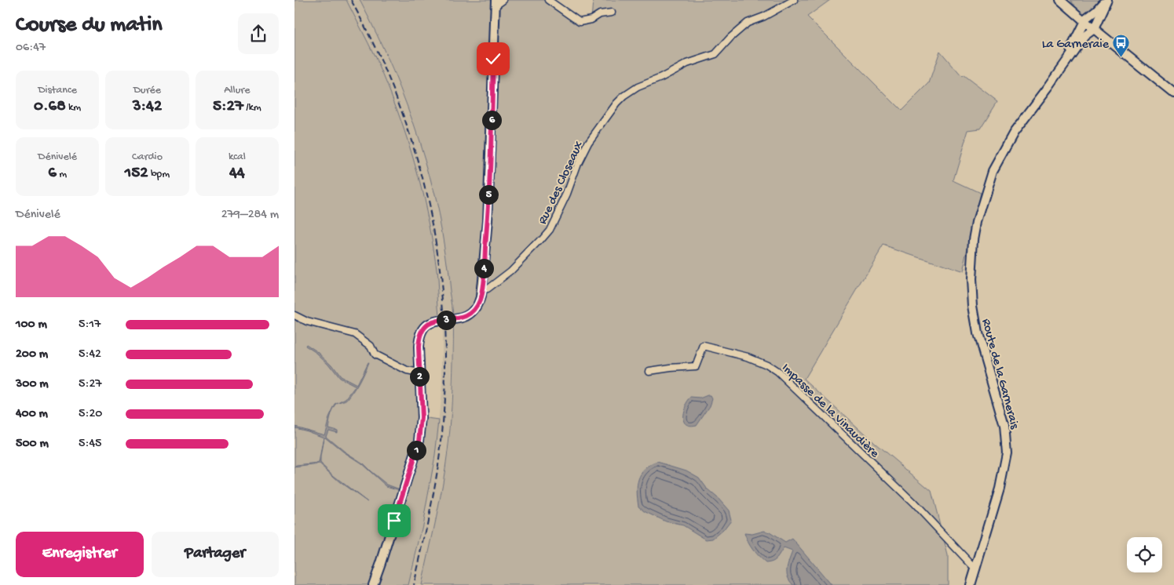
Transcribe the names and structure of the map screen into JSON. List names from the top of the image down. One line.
{"streets":{"main road":["Route de la Garnerais"],"street":["Rue des Closeaux","Impasse de la Vinaudière"]},"crossings":[["Route de la Garnerais","Impasse de la Vinaudière"]],"places":{"bus stop":["La Garneraie"]},"page":{"heading":["Course du matin","06:47"],"stats":[["Distance","0.68 km"],["Durée","3:42"],["Allure","5:27 /km"],["Dénivelé","6 m"],["Cardio","152 bpm"],["kcal","44"]],"pins":["6","5","4","3","2","1"],"chart":["Dénivelé","279–284 m"],"list":[{"name":"100 m","note":"5:17"},{"name":"200 m","note":"5:42"},{"name":"300 m","note":"5:27"},{"name":"400 m","note":"5:20"},{"name":"500 m","note":"5:45"}],"buttons":["Enregistrer","Partager"]}}
